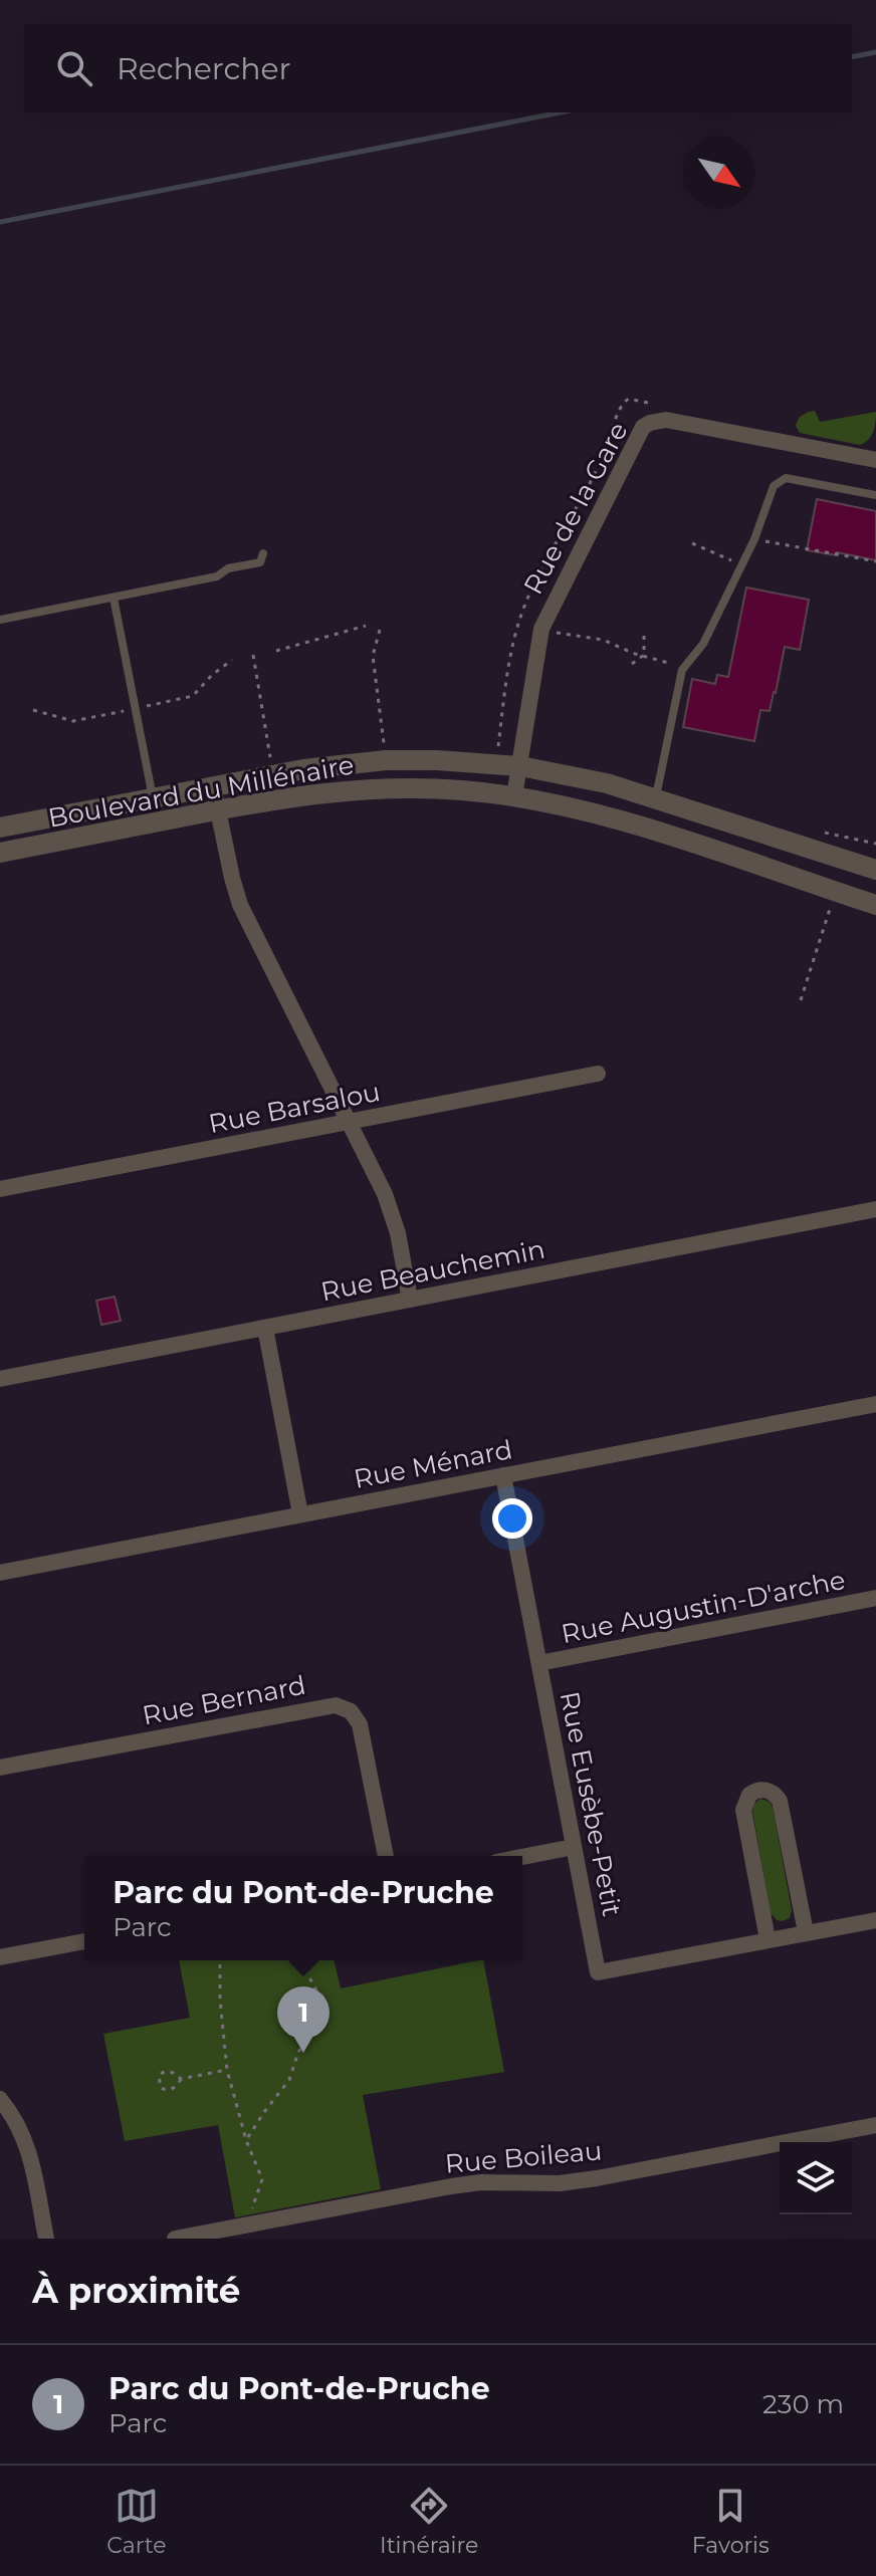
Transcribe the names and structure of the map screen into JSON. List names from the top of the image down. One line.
{"streets":{"street":["Rue de la Gare","Boulevard du Millénaire","Rue Barsalou","Rue Beauchemin","Rue Ménard","Rue Augustin-D'arche","Rue Bernard","Rue Eusèbe-Petit","Rue Boileau"]},"crossings":[["Rue de la Gare","Boulevard du Millénaire"],["Rue Ménard","Rue Eusèbe-Petit"],["Rue Augustin-D'arche","Rue Eusèbe-Petit"]],"north":"bottom right","page":{"search":"Rechercher","popup":["Parc du Pont-de-Pruche","Parc"],"pins":"1","heading":"À proximité","list":[{"mark":"1","name":"Parc du Pont-de-Pruche","note":"Parc","value":"230 m"}],"nav":["Carte","Itinéraire","Favoris"]}}
